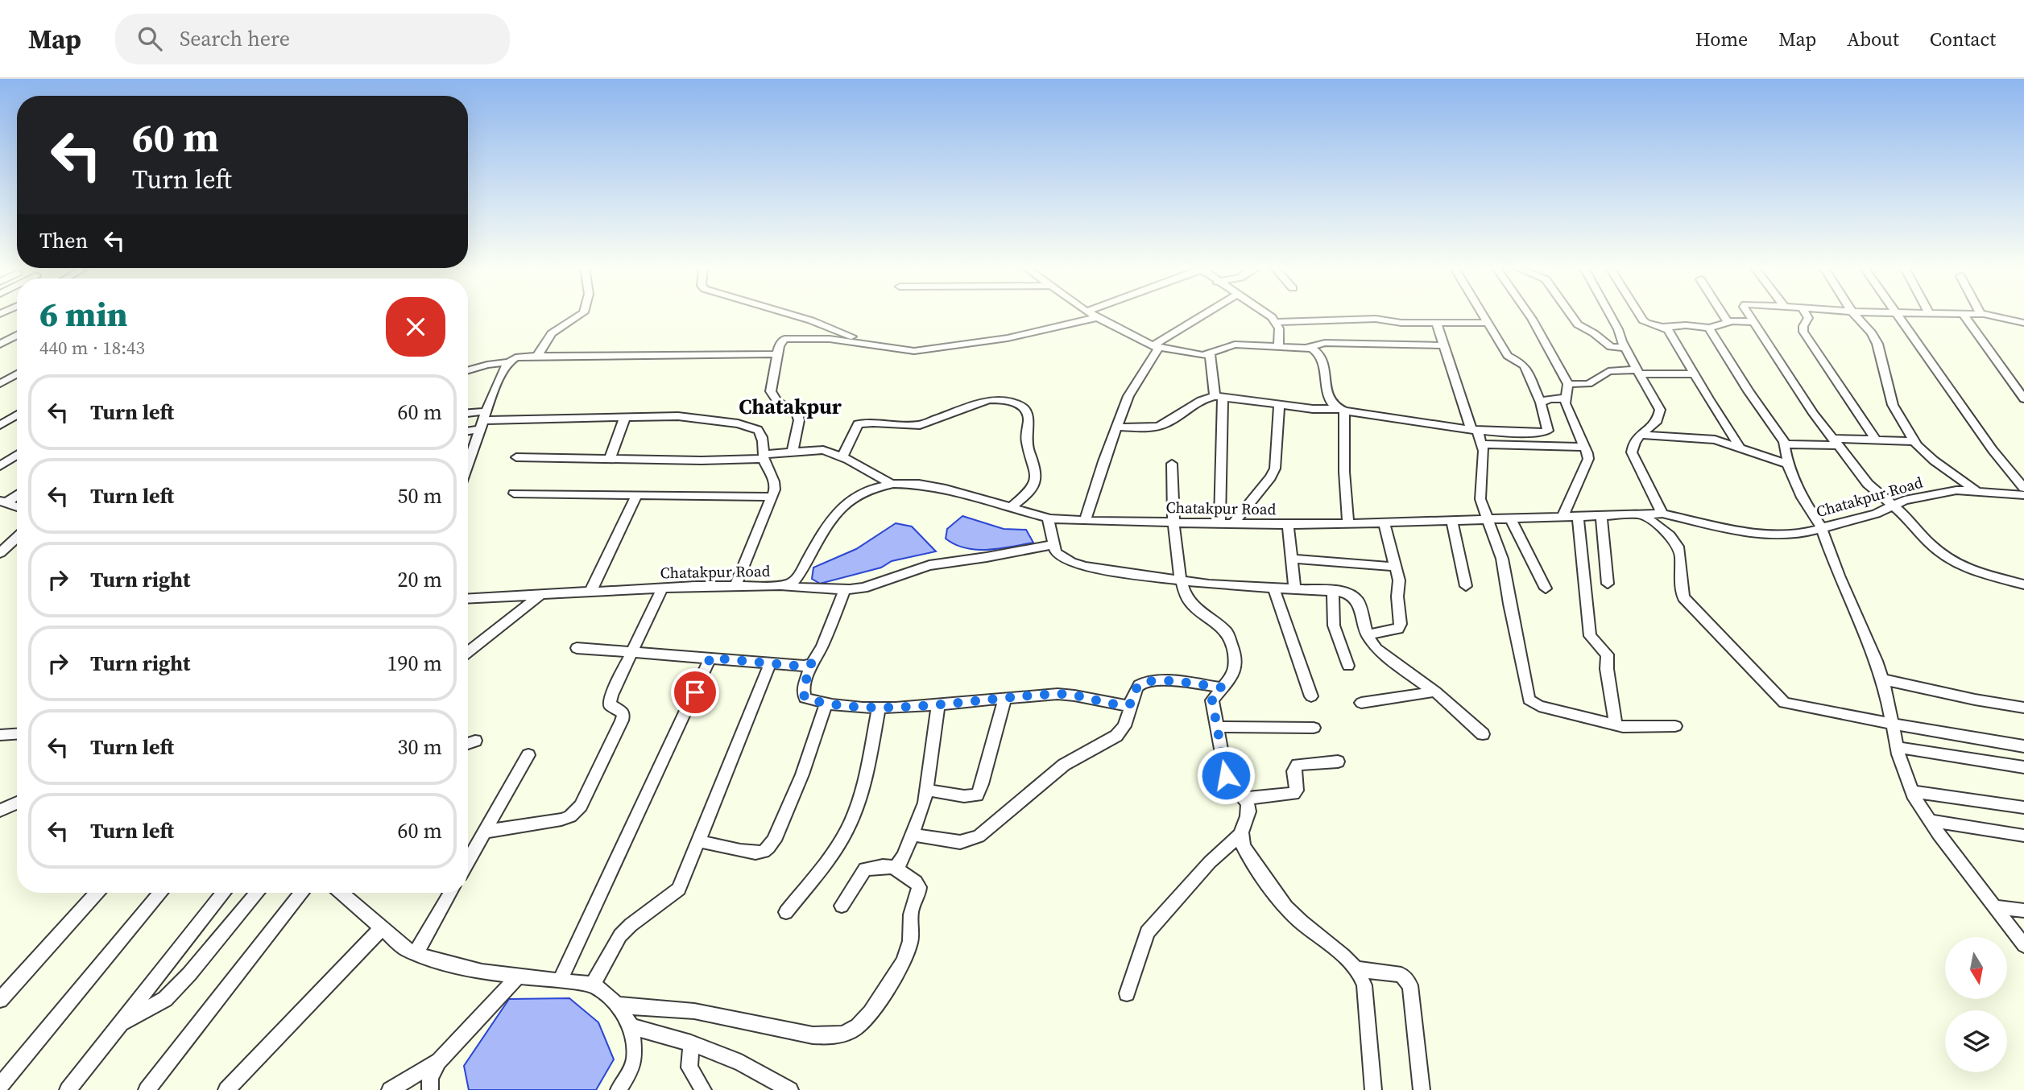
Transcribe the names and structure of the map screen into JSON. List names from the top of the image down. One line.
{"streets":{"street":["Chatakpur Road"]},"districts":["Chatakpur"],"north":"bottom","page":{"header":"Map","search":"Search here","nav":["Home","Map","About","Contact"],"turn":["60 m","Turn left"],"then":"Then","heading":["6 min","440 m · 18:43"],"list":[{"name":"Turn left","value":"60 m"},{"name":"Turn left","value":"50 m"},{"name":"Turn right","value":"20 m"},{"name":"Turn right","value":"190 m"},{"name":"Turn left","value":"30 m"},{"name":"Turn left","value":"60 m"}]}}
